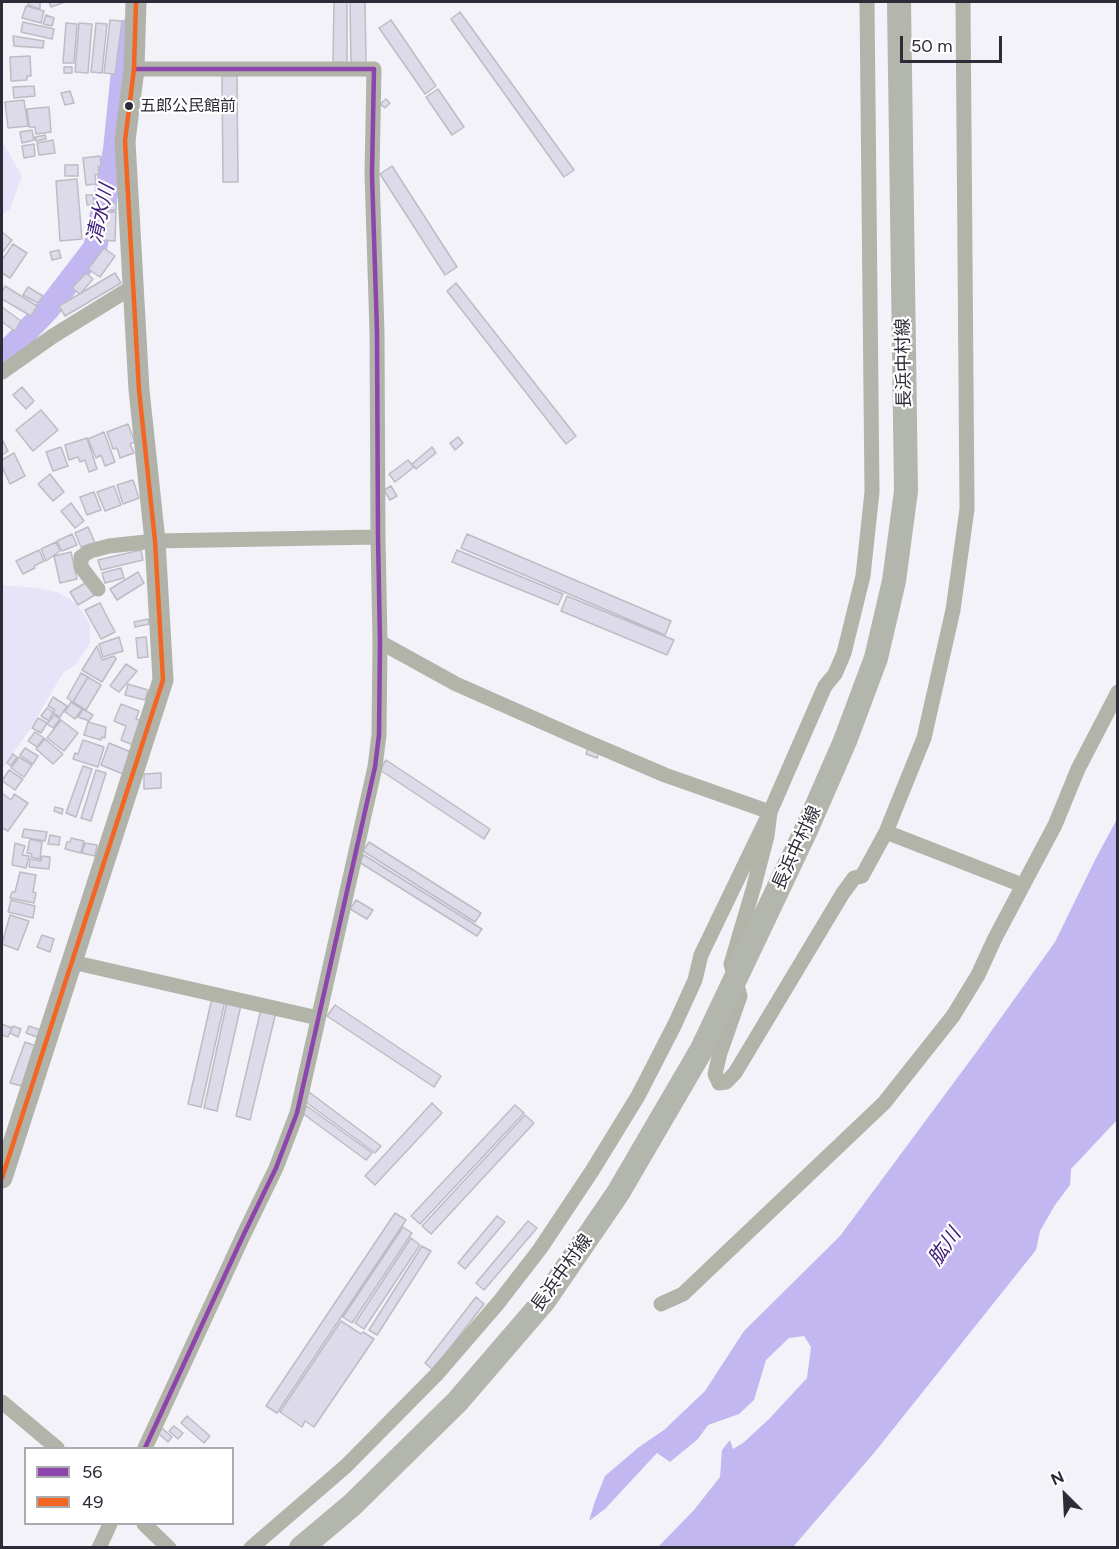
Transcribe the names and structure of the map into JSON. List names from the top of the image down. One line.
{"streets":{"main road":["長浜中村線"]},"water":["清水川","肱川"],"places":["五郎公民館前"],"lines":["transit line 49","transit line 56"],"legend":["56","49"],"scale_bar":"50 m","north":"top left"}
